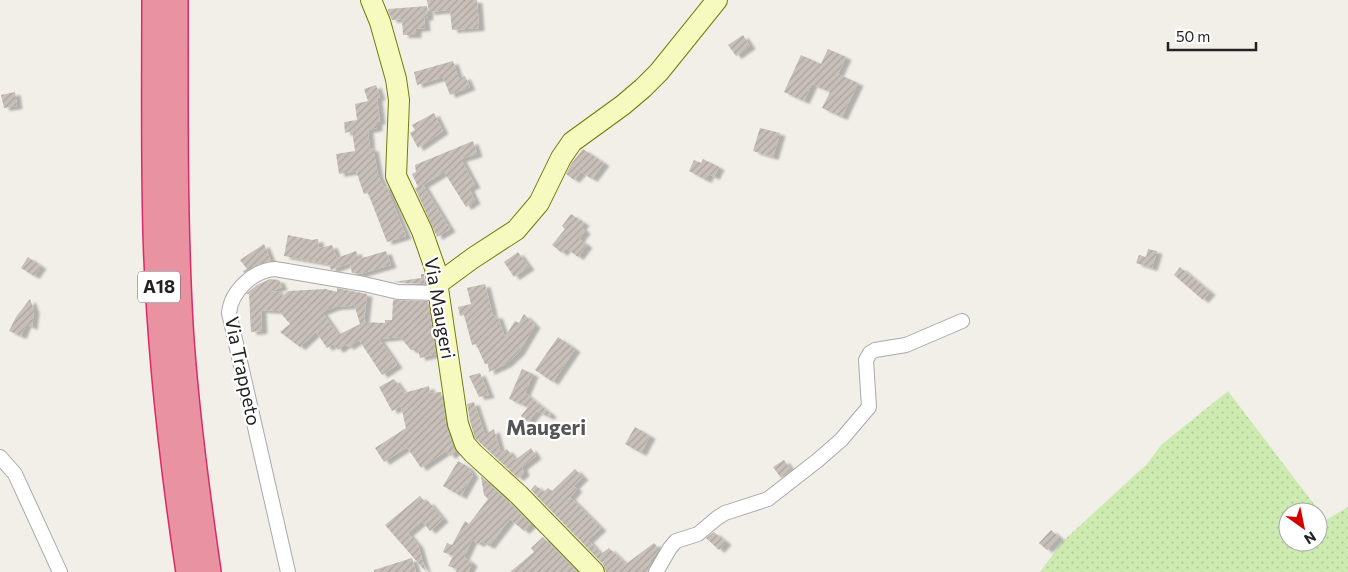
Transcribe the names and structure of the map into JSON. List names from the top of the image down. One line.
{"streets":{"highway":["A18"],"street":["Via Maugeri","Via Trappeto"]},"crossings":[["Via Maugeri","Via Trappeto"]],"districts":["Maugeri"],"scale_bar":"50 m","north":"bottom right"}
